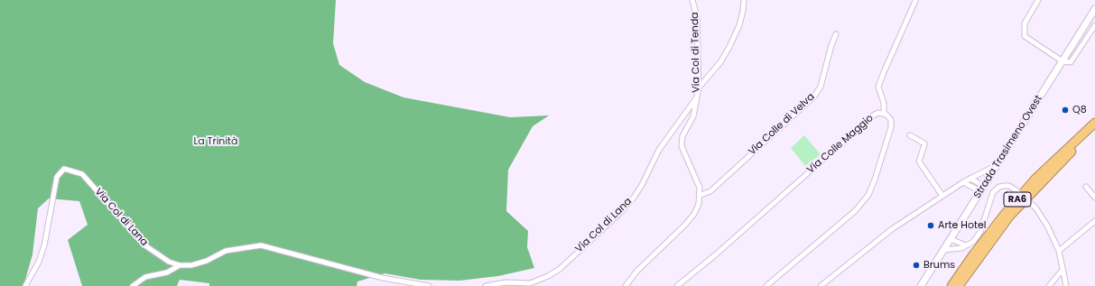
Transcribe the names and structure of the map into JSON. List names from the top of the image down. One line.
{"streets":{"highway":["RA6"],"main road":["Strada Trasimeno Ovest"],"street":["Via Col di Tenda","Via Colle di Velva","Via Colle Maggio","Via Col di Lana"]},"crossings":[["Via Col di Tenda","Via Colle di Velva"],["Via Col di Tenda","Via Col di Lana"]],"parks":["La Trinità"],"places":["Q8","Arte Hotel","Brums"]}
